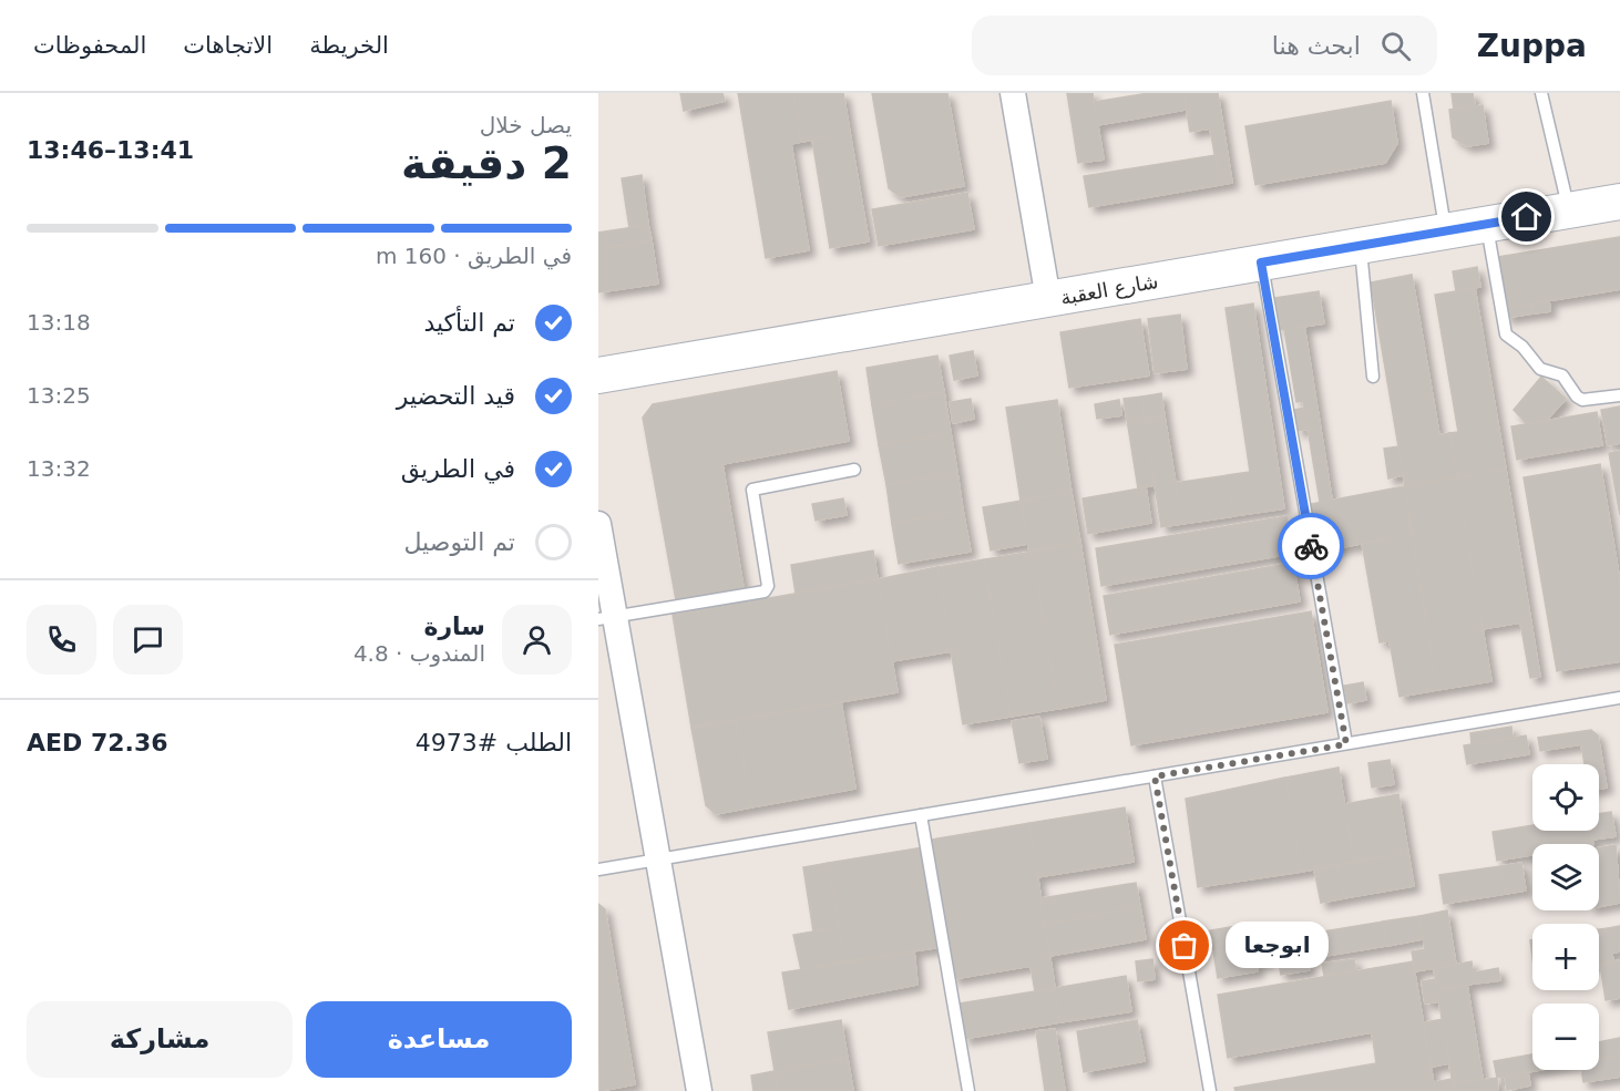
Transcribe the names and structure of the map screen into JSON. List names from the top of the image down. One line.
{"streets":{"street":["شارع العقبة"]},"places":["ابوجعا"],"page":{"header":"Zuppa","search":"ابحث هنا","nav":["الخريطة","الاتجاهات","المحفوظات"],"heading":["2 دقيقة","يصل خلال","13:41–13:46"],"panel":["سارة","المندوب · 4.8","الطلب #4973","AED 72.36"],"bar":"في الطريق · 160 m","list":[["تم التأكيد","13:18"],["قيد التحضير","13:25"],["في الطريق","13:32"],"تم التوصيل"],"map_buttons":["+","−"],"bubble":"ابوجعا","buttons":["مساعدة","مشاركة"]}}
